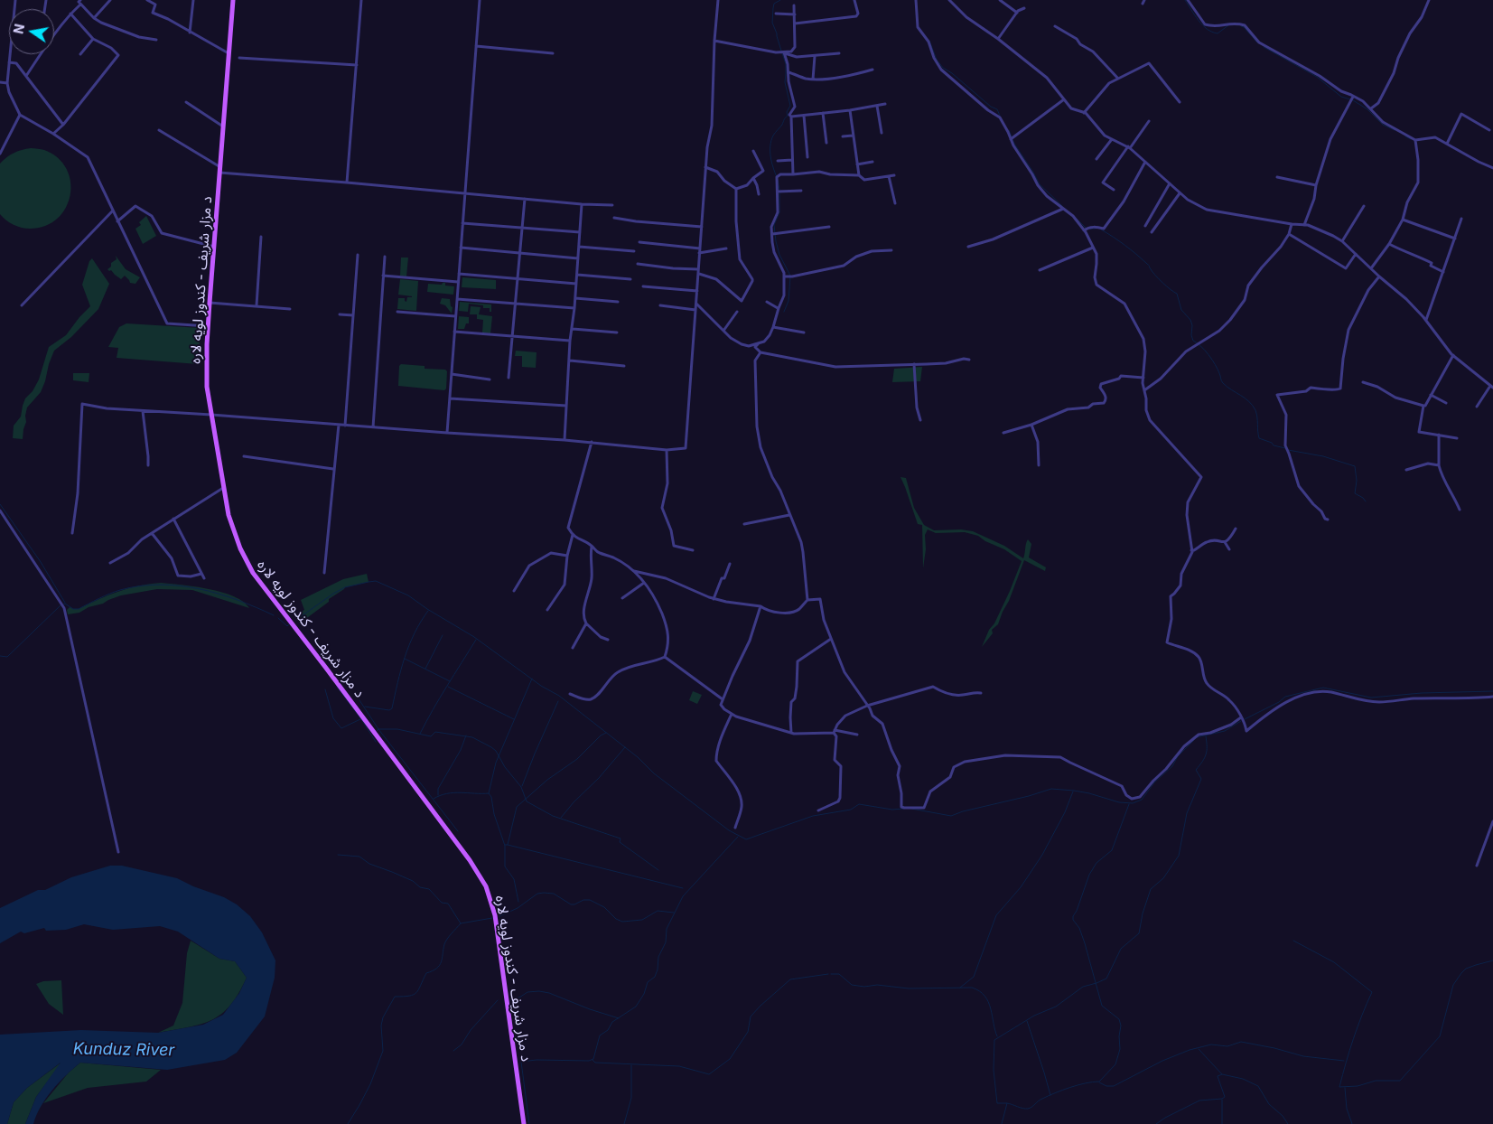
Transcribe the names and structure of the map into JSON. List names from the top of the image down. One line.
{"streets":{"main road":["د مزار شریف - کندوز لویه لاره"]},"water":["Kunduz River"],"north":"left"}
